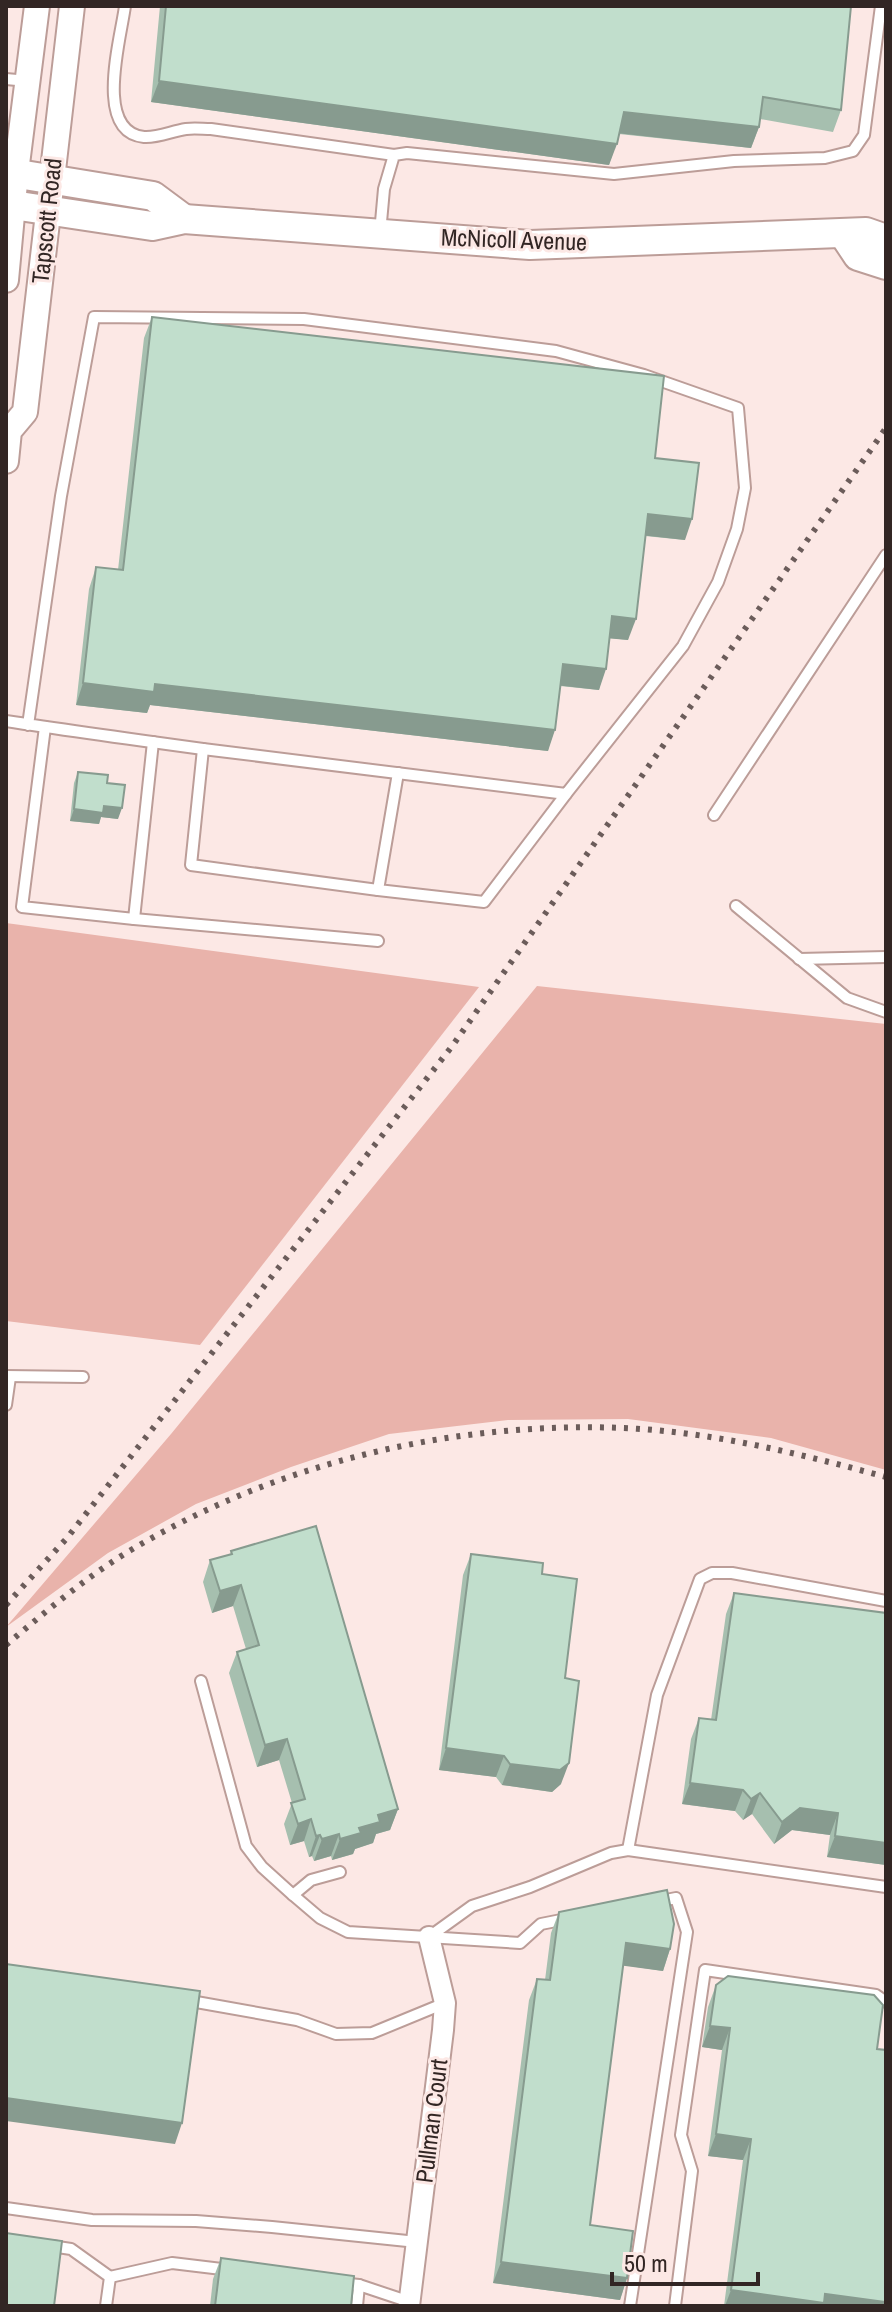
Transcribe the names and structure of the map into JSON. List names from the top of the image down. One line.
{"streets":{"main road":["McNicoll Avenue"],"street":["Tapscott Road","Pullman Court"]},"crossings":[["Tapscott Road","McNicoll Avenue"]],"scale_bar":"50 m"}
